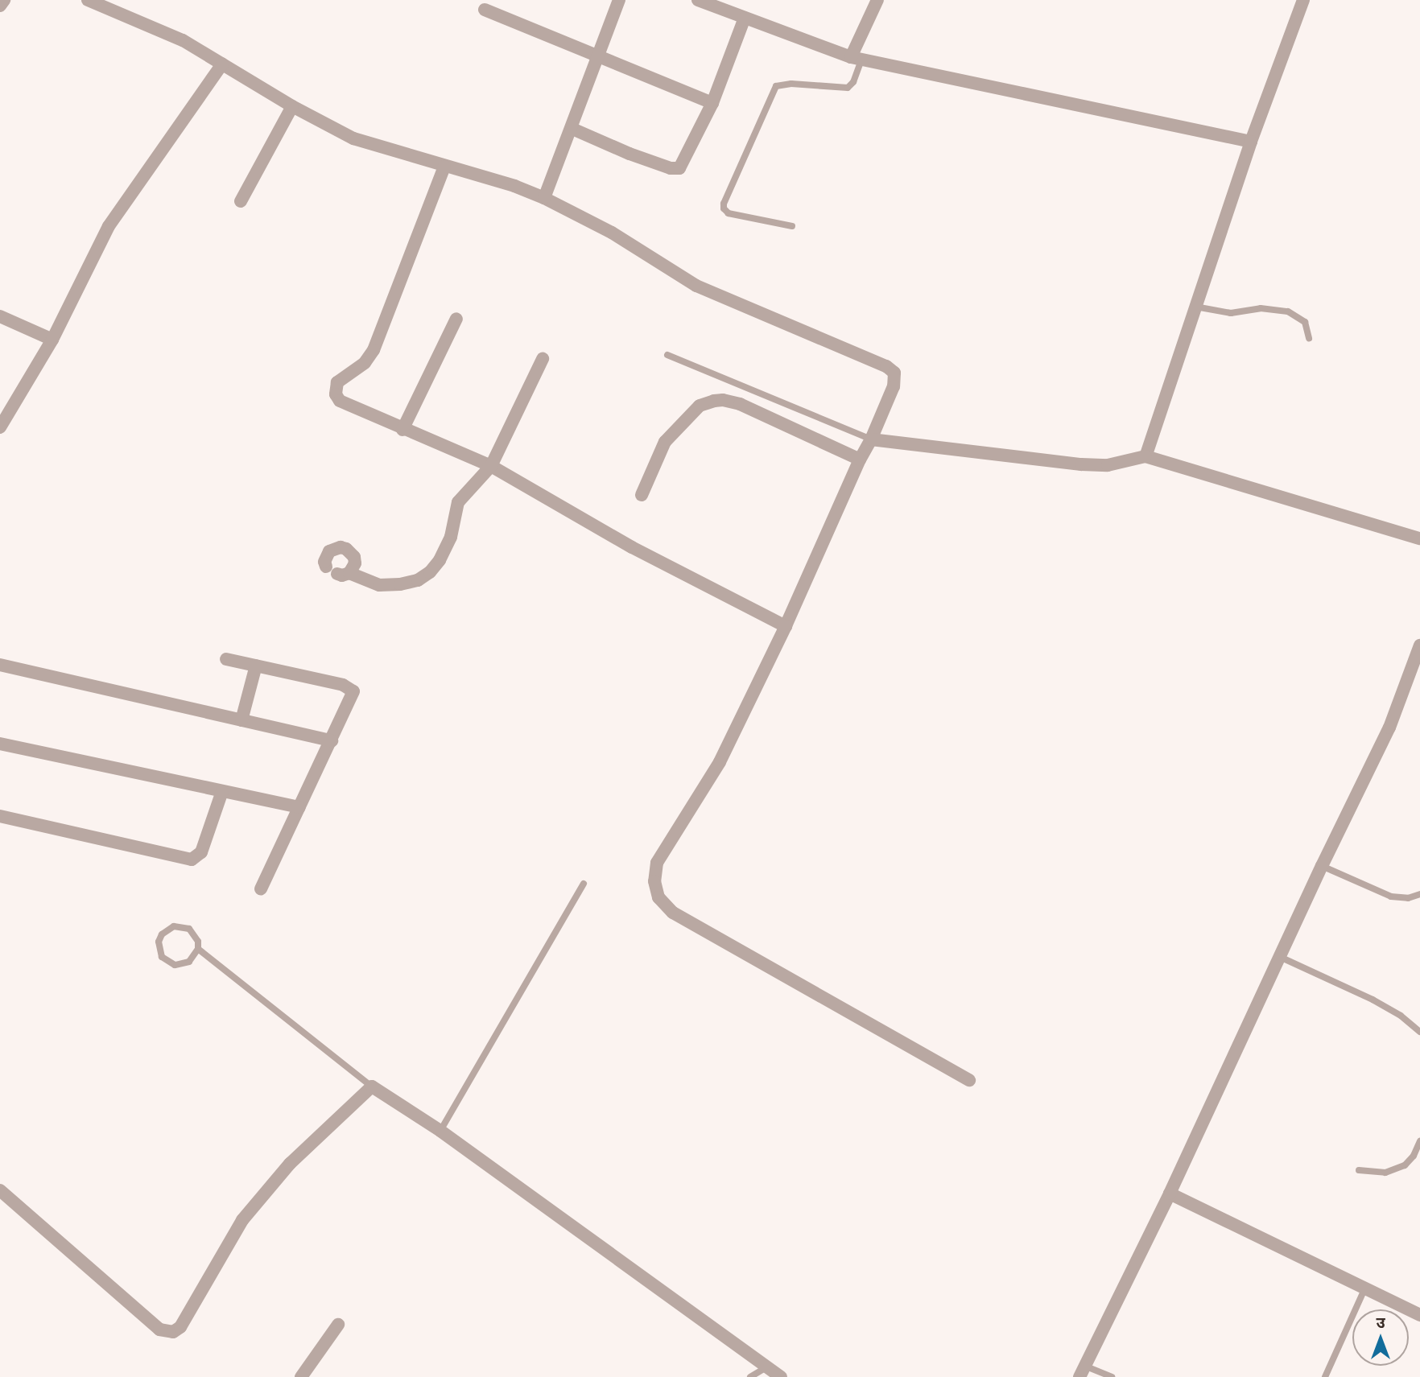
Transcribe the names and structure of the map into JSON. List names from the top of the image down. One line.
{"north":"top"}
